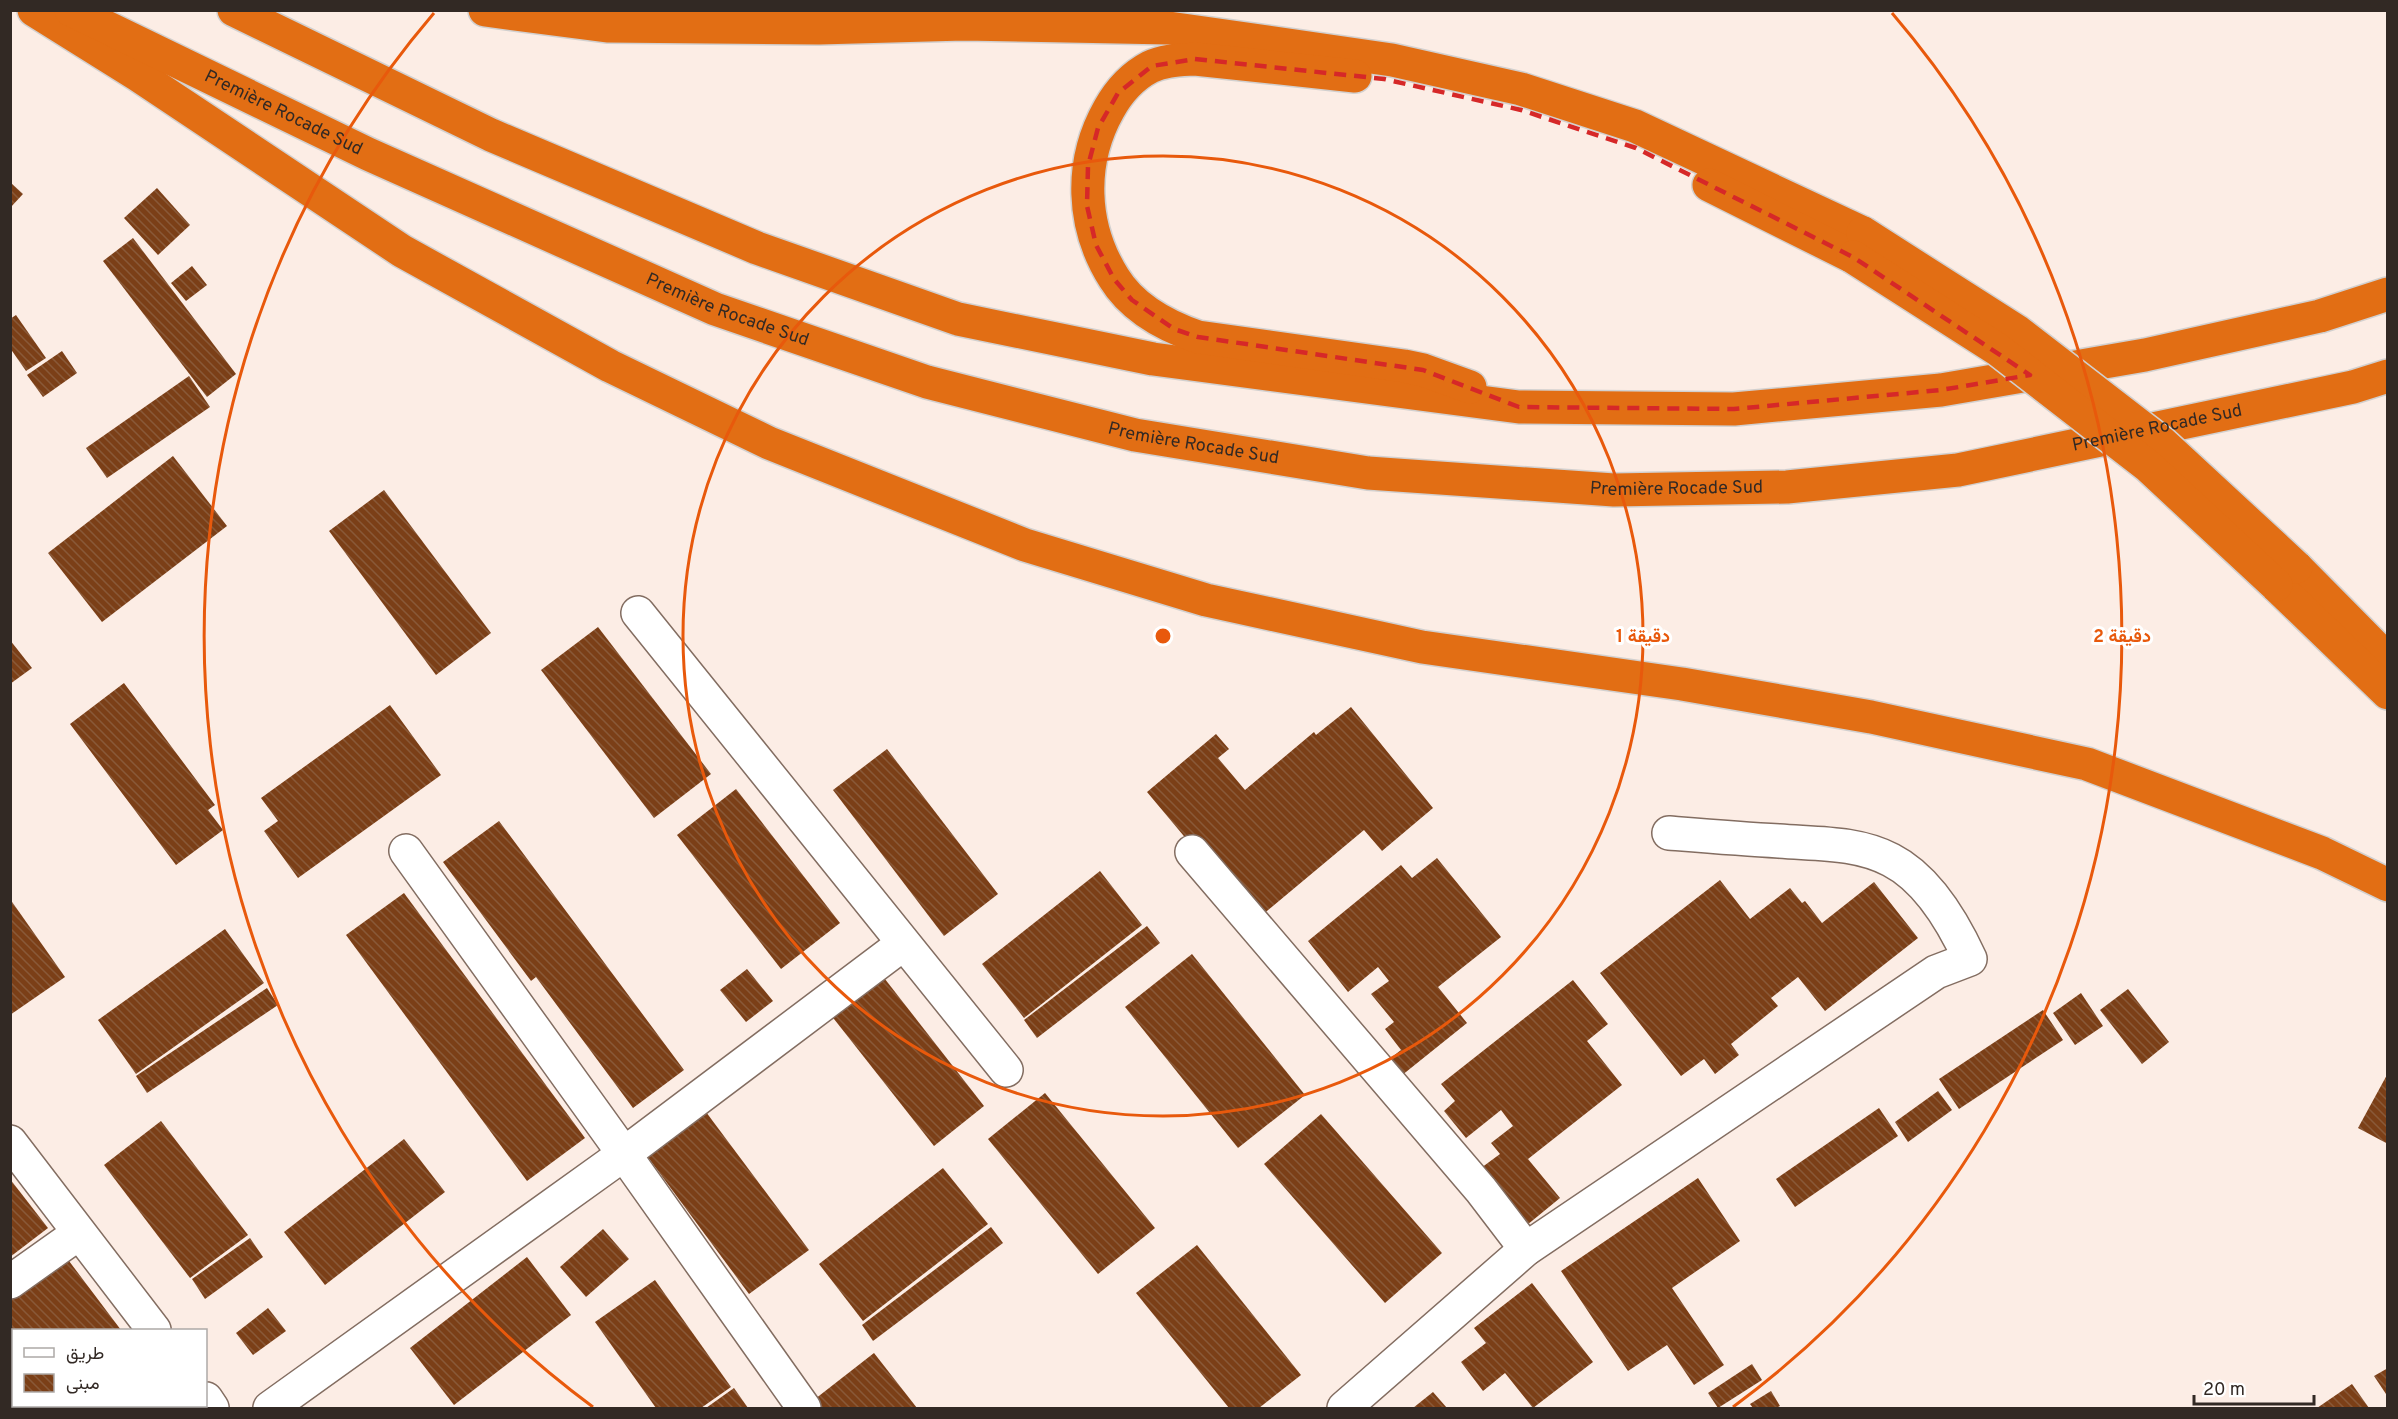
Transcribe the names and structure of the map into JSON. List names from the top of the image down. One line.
{"streets":{"highway":["Première Rocade Sud"]},"legend":["طريق","مبنى"],"scale_bar":"20 m","rings":["1 دقيقة","2 دقيقة"]}
